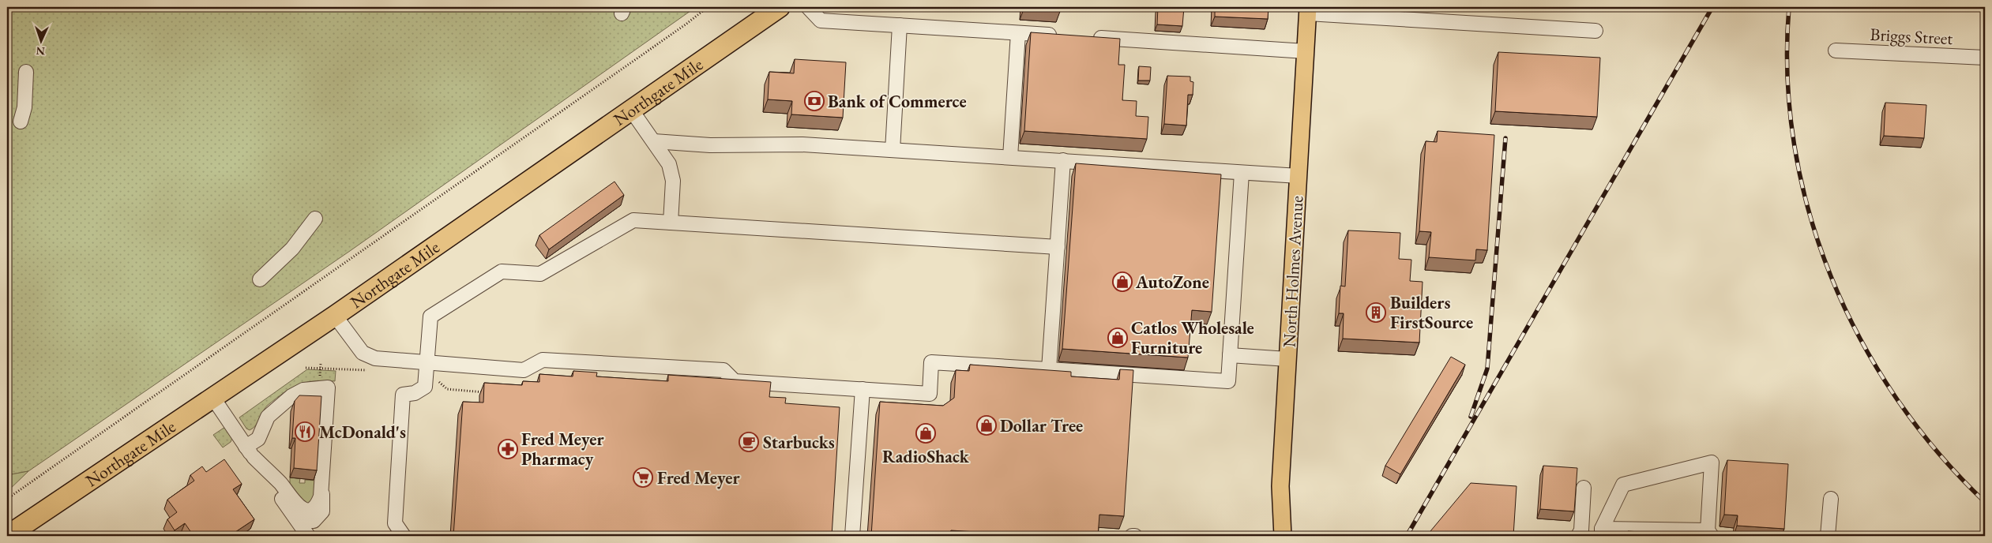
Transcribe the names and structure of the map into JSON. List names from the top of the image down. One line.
{"streets":{"highway":["Northgate Mile"],"main road":["North Holmes Avenue"],"street":["Briggs Street"]},"places":{"bank":["Bank of Commerce"],"shop":["AutoZone","Catlos Wholesale Furniture","Dollar Tree","RadioShack"],"building":["Builders FirstSource"],"restaurant":["McDonald's"],"cafe":["Starbucks"],"pharmacy":["Fred Meyer Pharmacy"],"supermarket":["Fred Meyer"]},"north":"bottom"}
